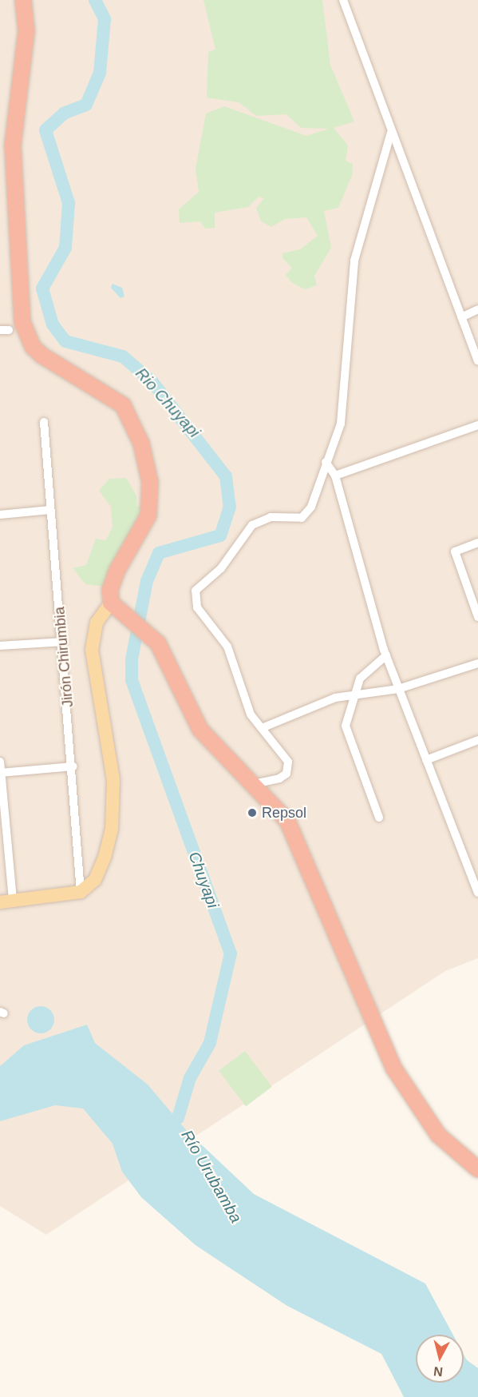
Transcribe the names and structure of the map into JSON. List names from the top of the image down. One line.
{"streets":{"street":["Jirón Chirumbia"]},"water":["Rio Chuyapi","Chuyapi","Río Urubamba"],"places":["Repsol"],"north":"bottom"}
